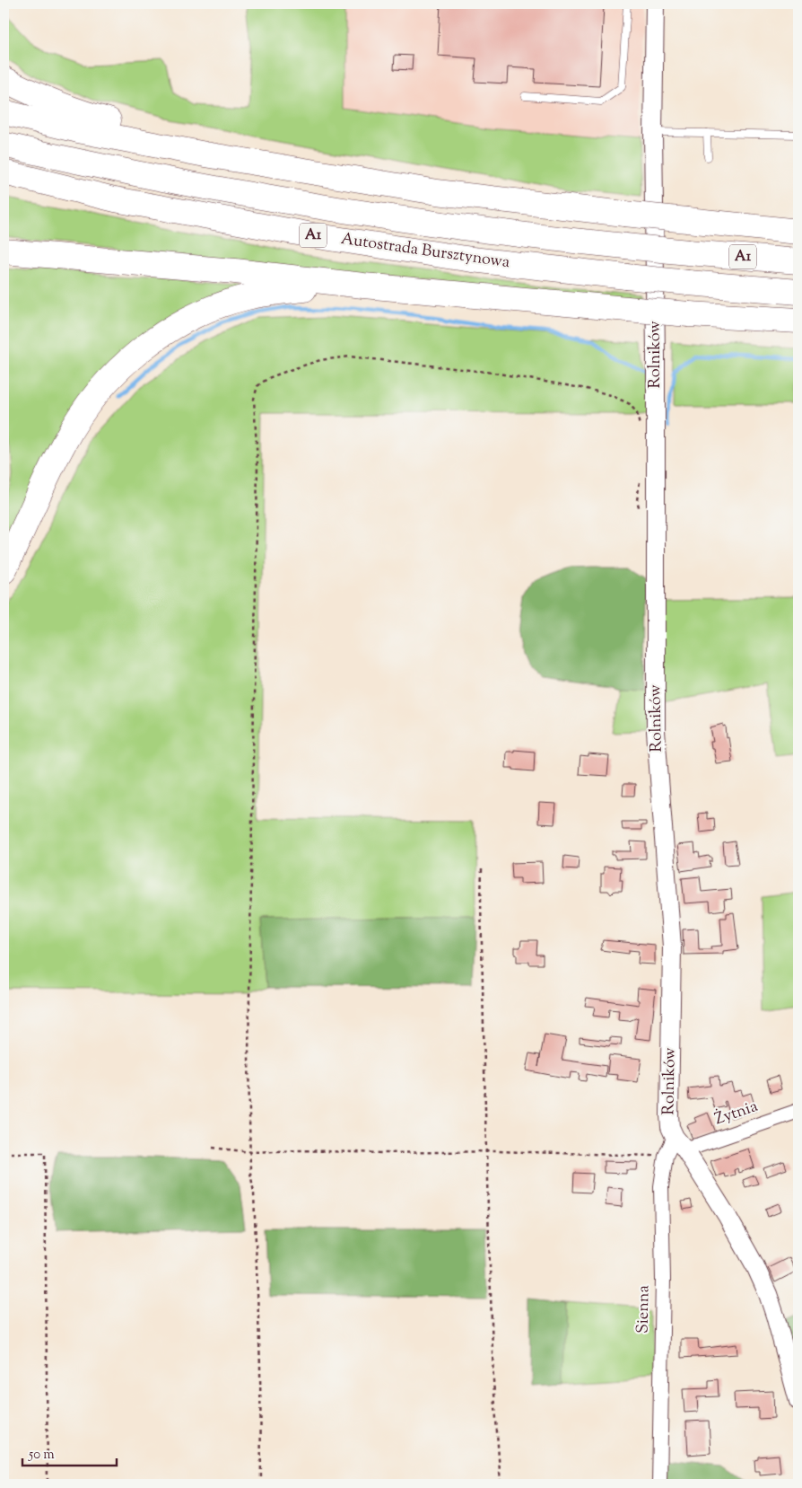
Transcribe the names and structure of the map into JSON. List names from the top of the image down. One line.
{"streets":{"highway":["A1","Autostrada Bursztynowa"],"street":["Rolników","Żytnia","Sienna"]},"crossings":[["Rolników","Żytnia"],["Rolników","Sienna"],["Żytnia","Sienna"]],"scale_bar":"50 m"}
